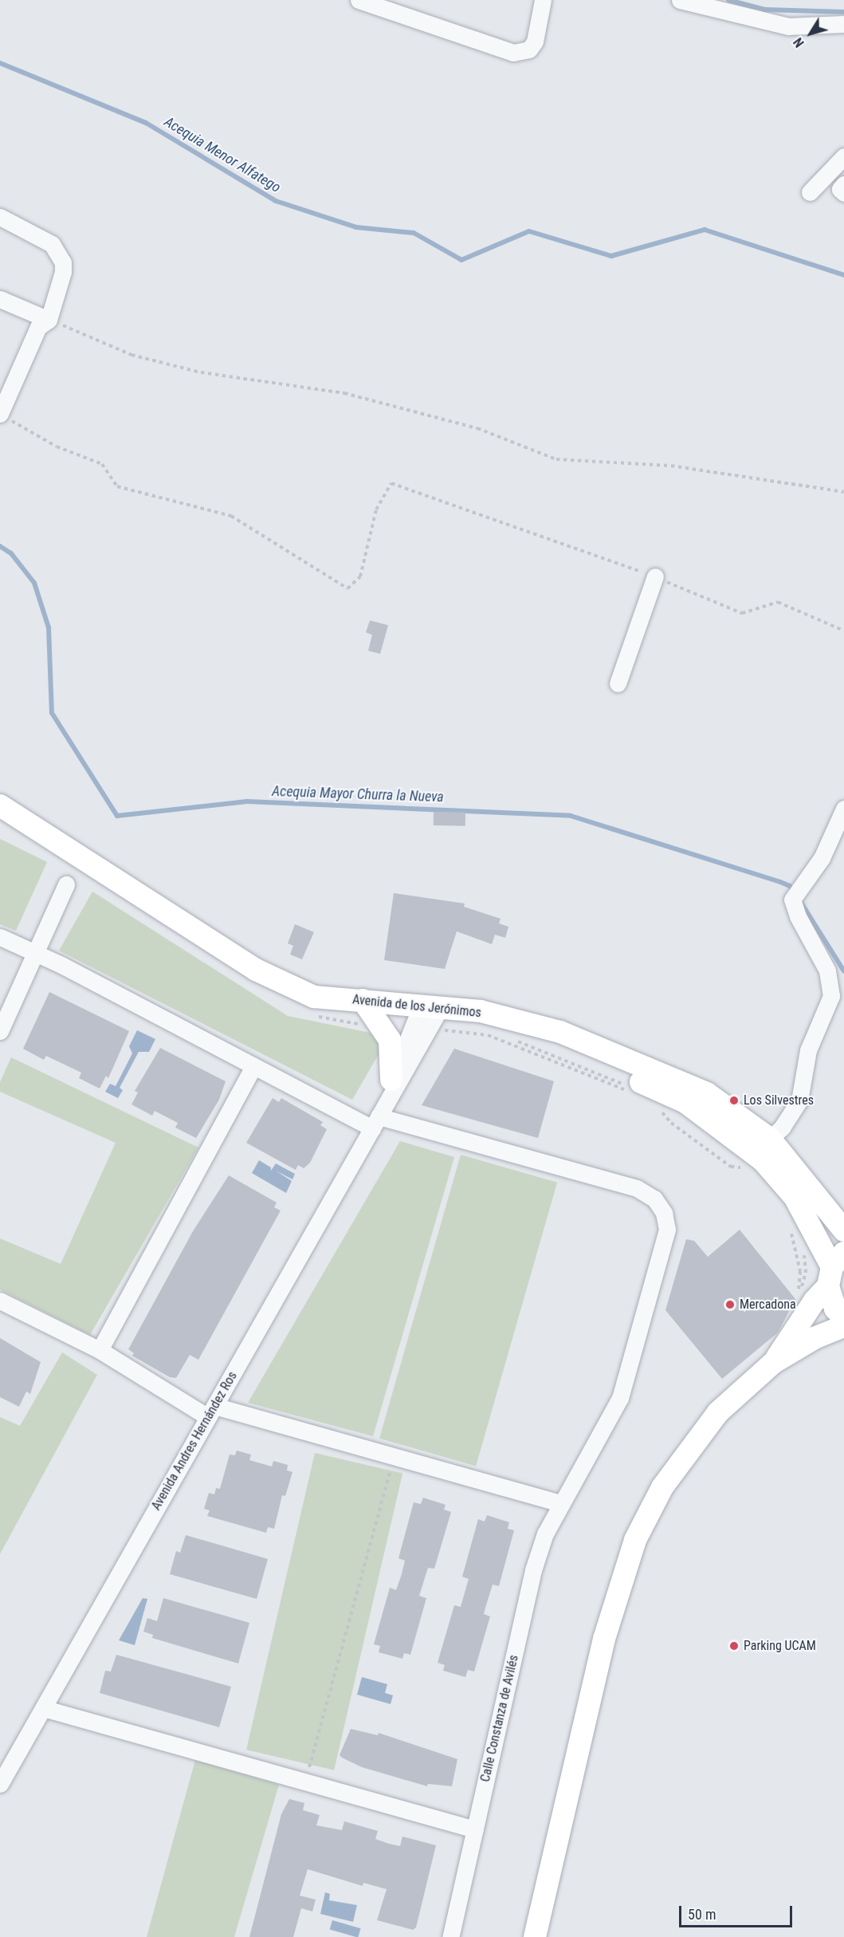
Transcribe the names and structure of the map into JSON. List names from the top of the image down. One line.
{"streets":{"main road":["Avenida de los Jerónimos"],"street":["Avenida Andres Hernández Ros","Calle Constanza de Avilés"]},"crossings":[["Avenida de los Jerónimos","Avenida Andres Hernández Ros"],["Avenida Andres Hernández Ros","Calle Constanza de Avilés"]],"water":["Acequia Menor Alfatego","Acequia Mayor Churra la Nueva"],"places":["Los Silvestres","Mercadona","Parking UCAM"],"scale_bar":"50 m","north":"bottom left"}
